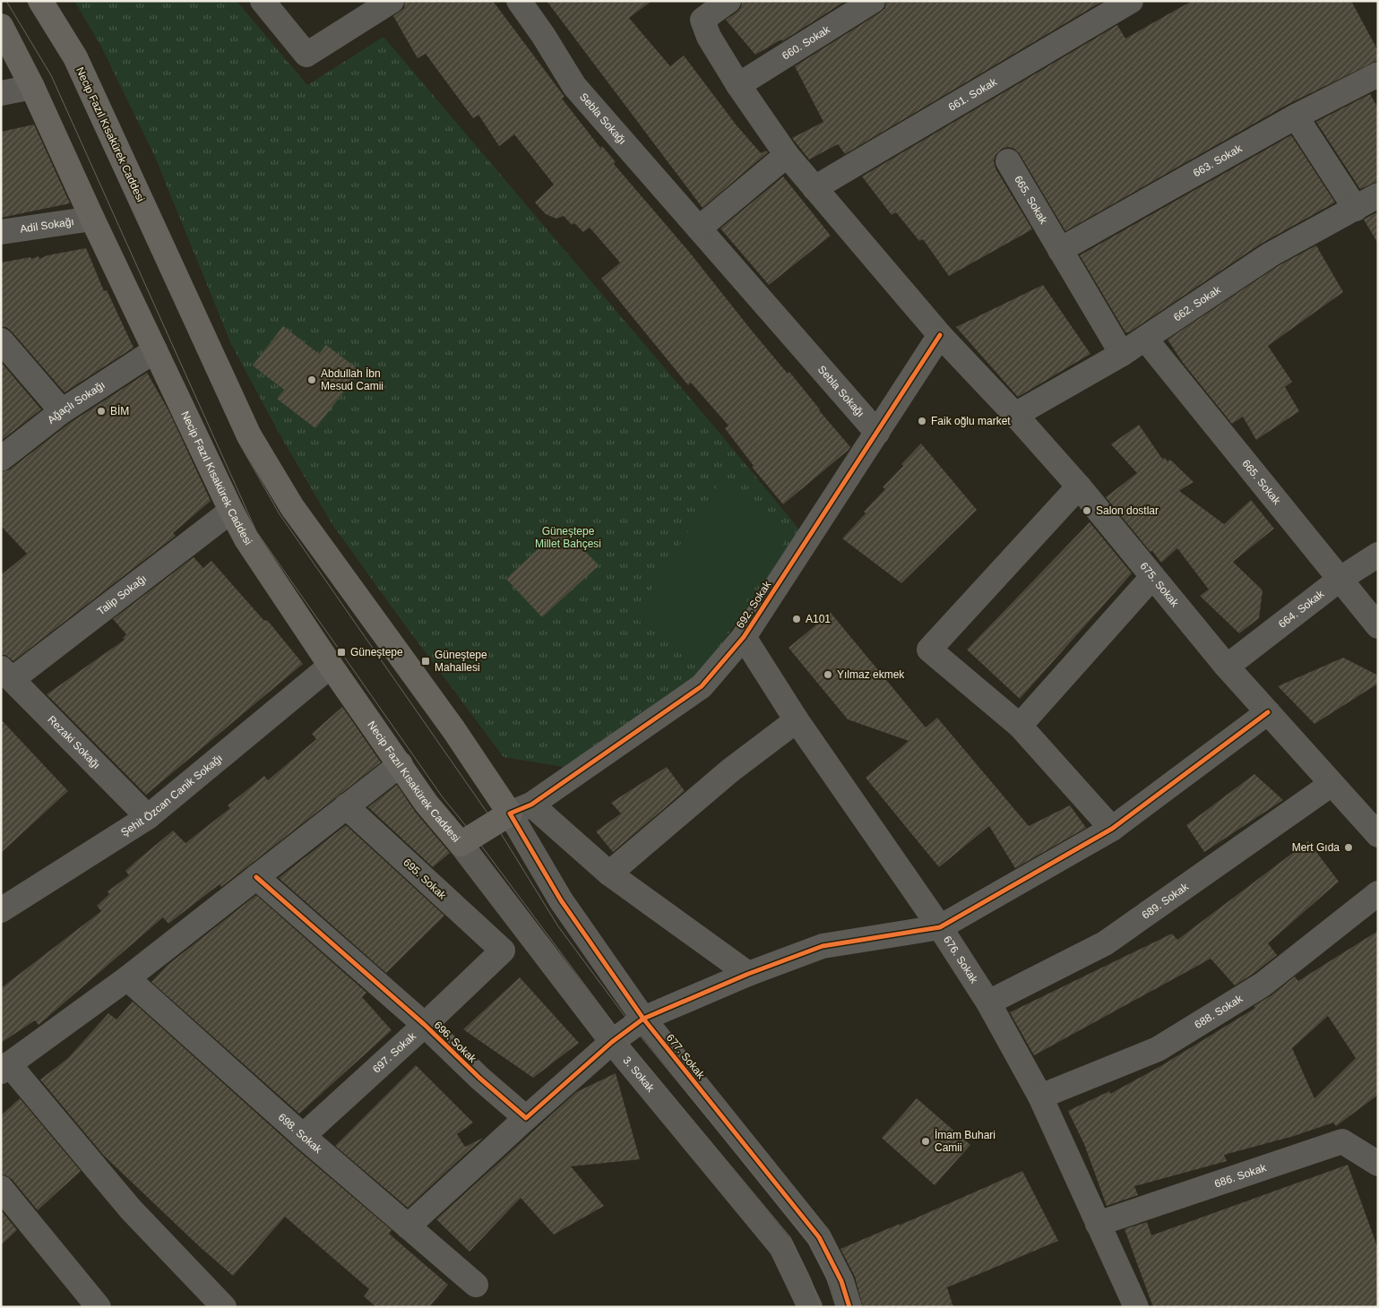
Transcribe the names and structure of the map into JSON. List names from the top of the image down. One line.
{"streets":{"main road":["Necip Fazıl Kısakürek Caddesi"],"street":["660. Sokak","661. Sokak","Sebla Sokağı","663. Sokak","665. Sokak","Adil Sokağı","662. Sokak","Ağaçlı Sokağı","675. Sokak","Talip Sokağı","692. Sokak","664. Sokak","Rezaki Sokağı","Şehit Özcan Canik Sokağı","695. Sokak","689. Sokak","676. Sokak","688. Sokak","696. Sokak","697. Sokak","677. Sokak","3. Sokak","698. Sokak","686. Sokak"]},"crossings":[["660. Sokak","675. Sokak"],["661. Sokak","675. Sokak"],["Sebla Sokağı","692. Sokak"],["Necip Fazıl Kısakürek Caddesi","Adil Sokağı"],["Necip Fazıl Kısakürek Caddesi","Ağaçlı Sokağı"],["Necip Fazıl Kısakürek Caddesi","Talip Sokağı"],["Necip Fazıl Kısakürek Caddesi","692. Sokak"],["Necip Fazıl Kısakürek Caddesi","Şehit Özcan Canik Sokağı"],["Necip Fazıl Kısakürek Caddesi","677. Sokak"],["Necip Fazıl Kısakürek Caddesi","3. Sokak"],["663. Sokak","665. Sokak"],["665. Sokak","662. Sokak"],["665. Sokak","664. Sokak"],["662. Sokak","675. Sokak"],["675. Sokak","692. Sokak"],["675. Sokak","664. Sokak"],["675. Sokak","689. Sokak"],["Talip Sokağı","Rezaki Sokağı"],["692. Sokak","676. Sokak"],["692. Sokak","677. Sokak"],["Rezaki Sokağı","Şehit Özcan Canik Sokağı"],["695. Sokak","697. Sokak"],["689. Sokak","676. Sokak"],["676. Sokak","688. Sokak"],["676. Sokak","686. Sokak"],["696. Sokak","697. Sokak"],["697. Sokak","698. Sokak"]],"parks":["Güneştepe Millet Bahçesi"],"places":{"other":["Abdullah İbn Mesud Camii","BİM","Faik oğlu market","Salon dostlar","A101","Yılmaz ekmek","Mert Gıda","İmam Buhari Camii"],"transit":["Güneştepe","Güneştepe Mahallesi"]}}
